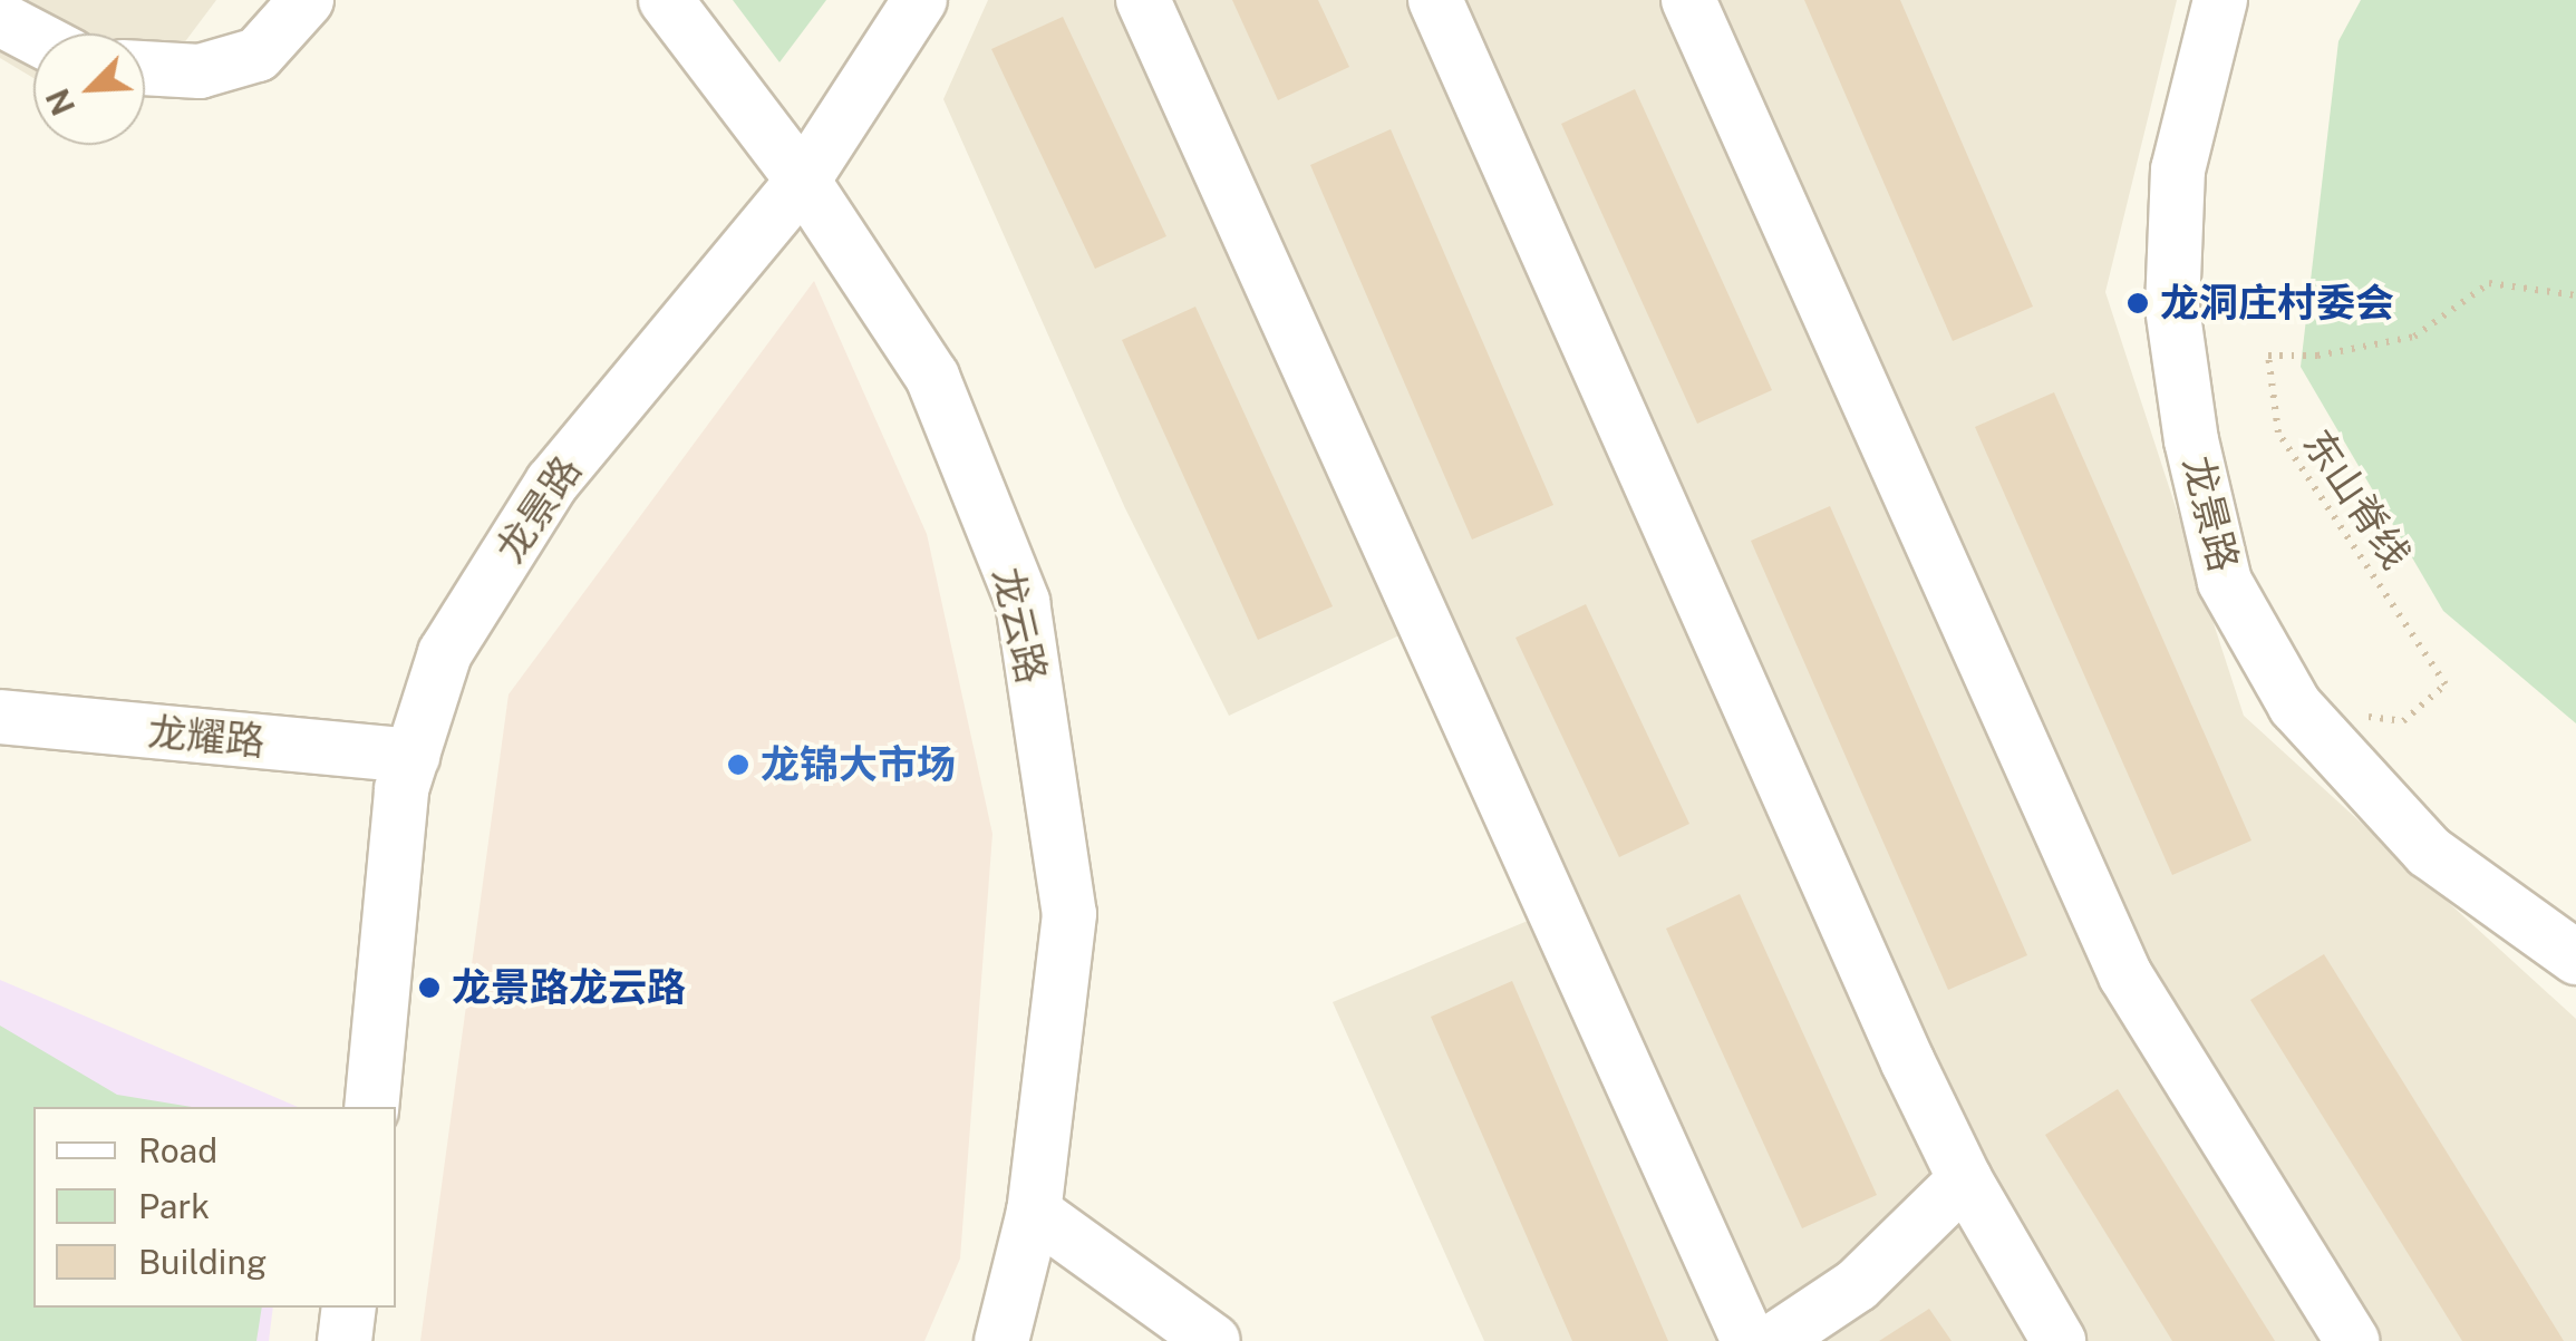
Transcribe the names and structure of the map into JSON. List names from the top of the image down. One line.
{"streets":{"street":["龙景路","龙云路","龙耀路"],"path":["东山脊线"]},"crossings":[["东山脊线","龙景路"],["龙景路","龙云路"],["龙景路","龙耀路"]],"places":["龙洞庄村委会","龙锦大市场","龙景路龙云路"],"legend":["Road","Park","Building"],"north":"bottom left"}
